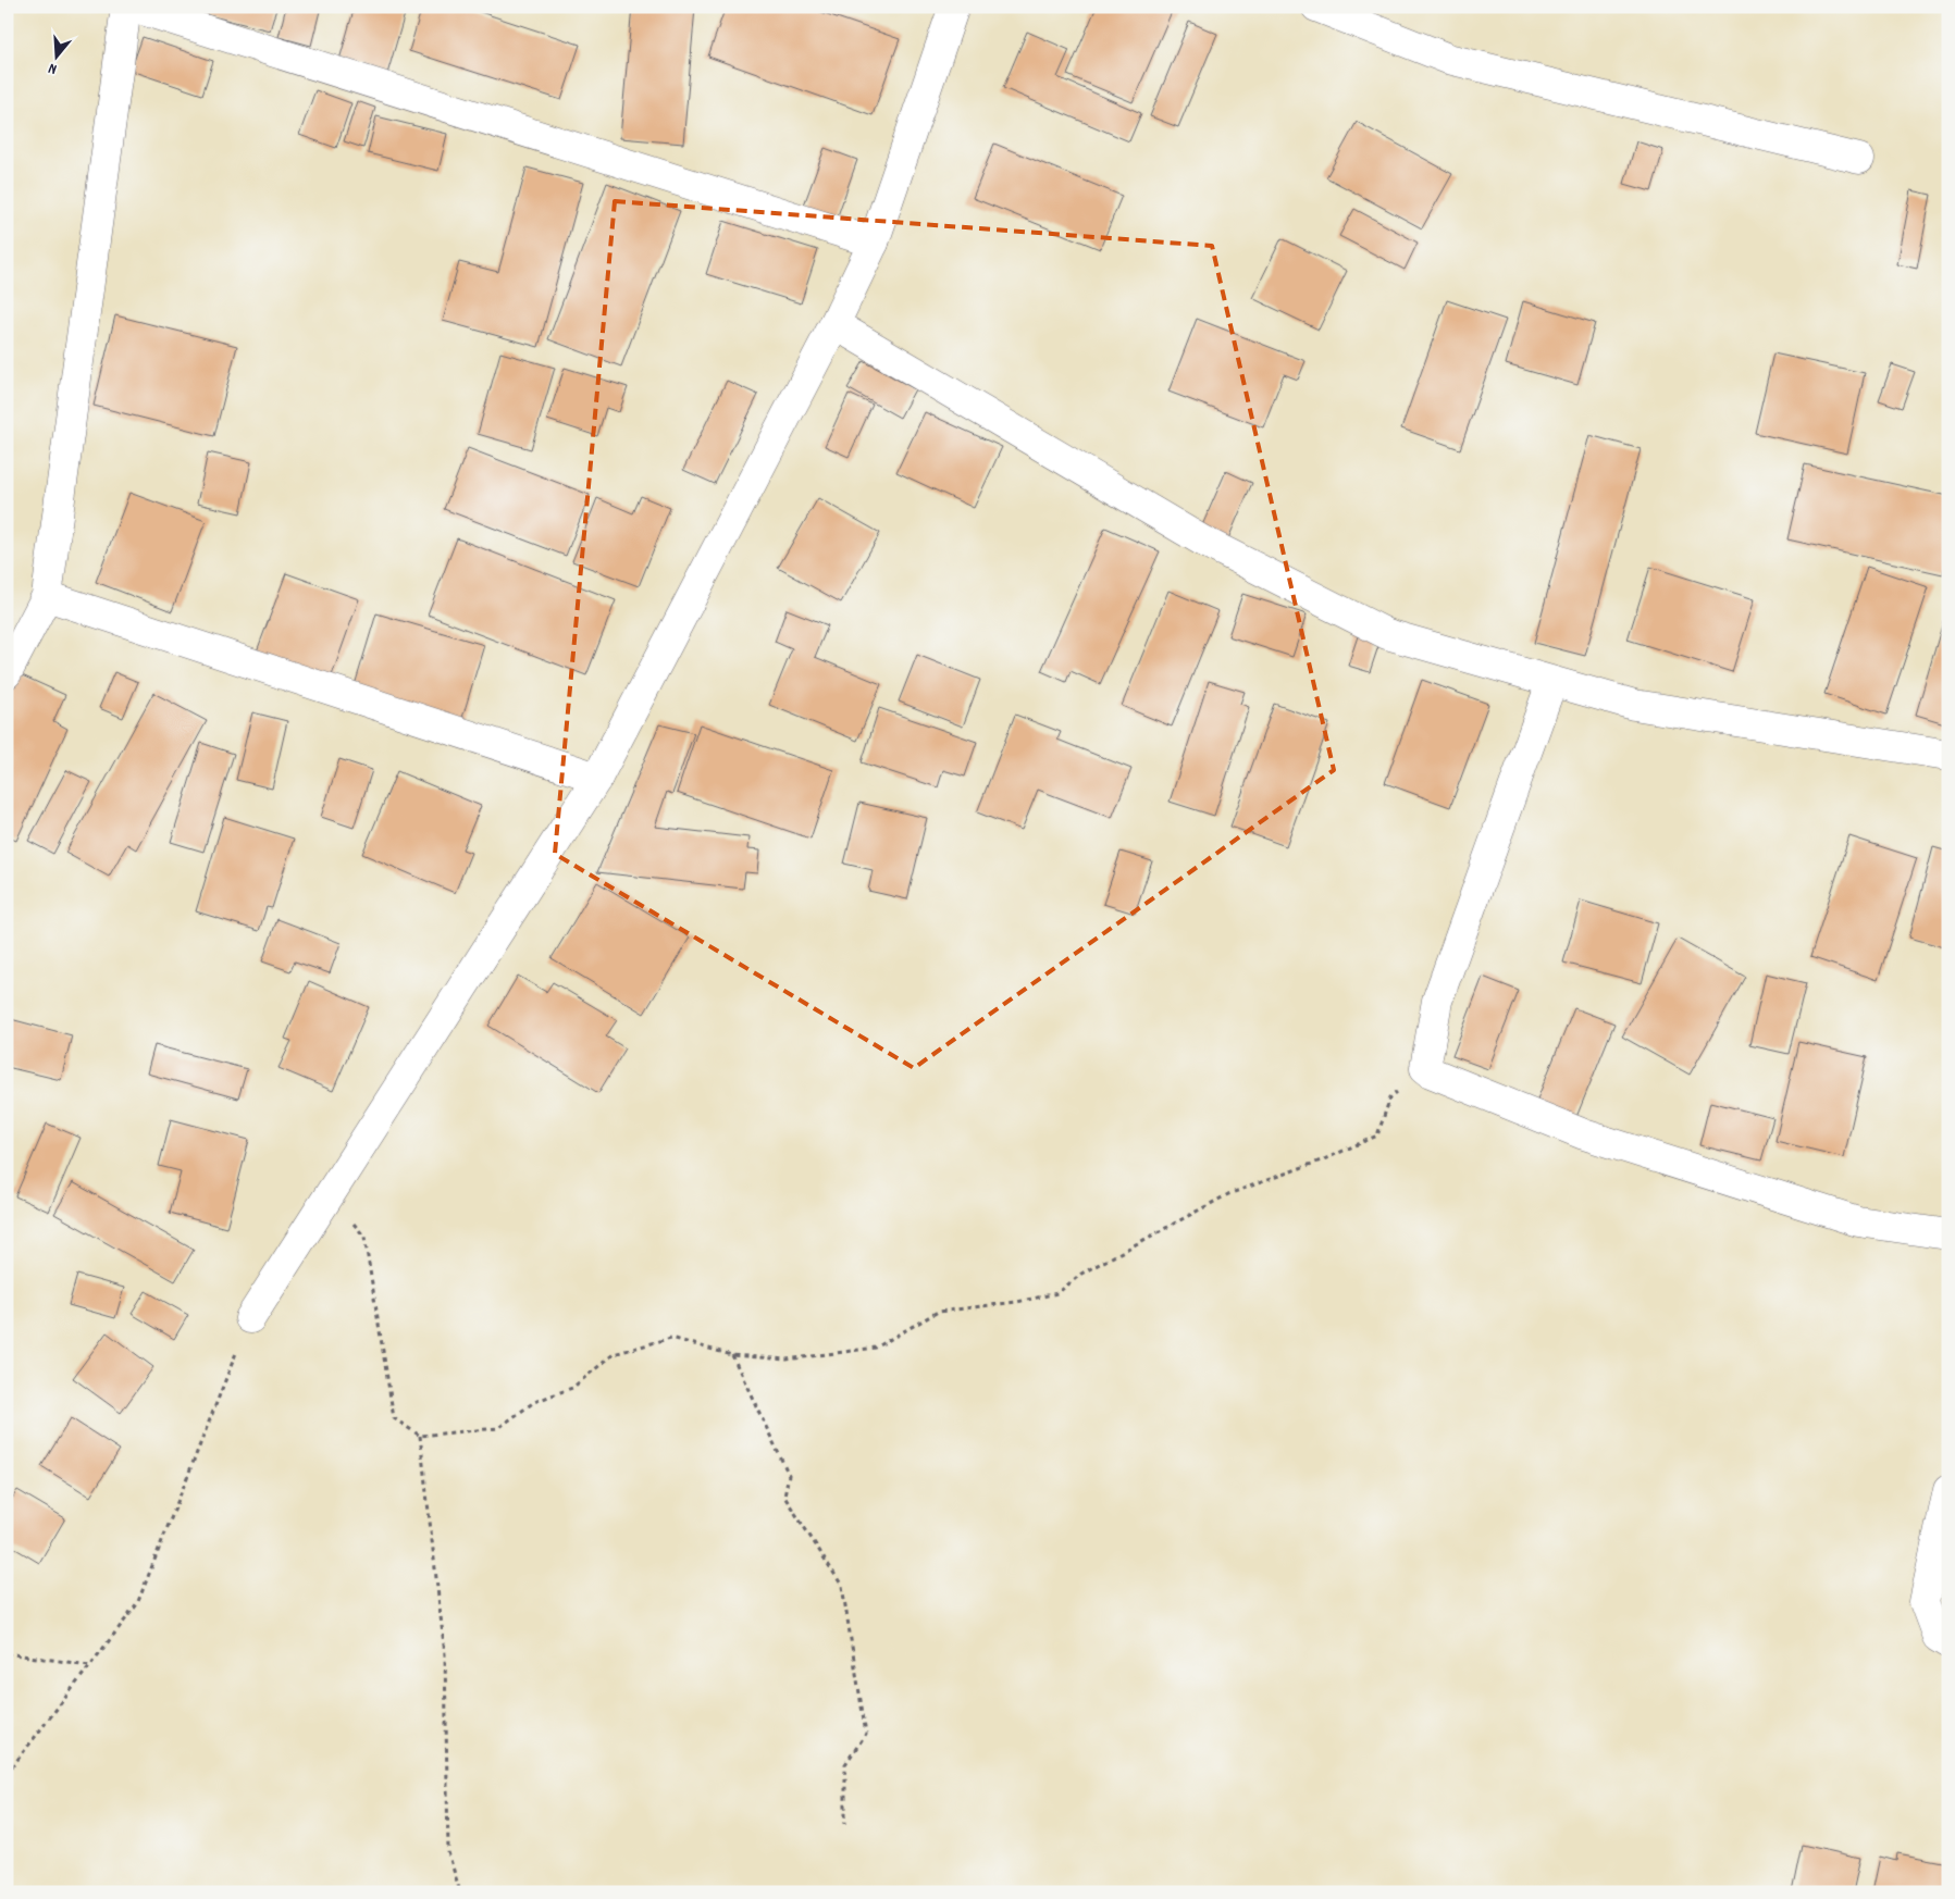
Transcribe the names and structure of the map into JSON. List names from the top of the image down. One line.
{"north":"bottom"}
